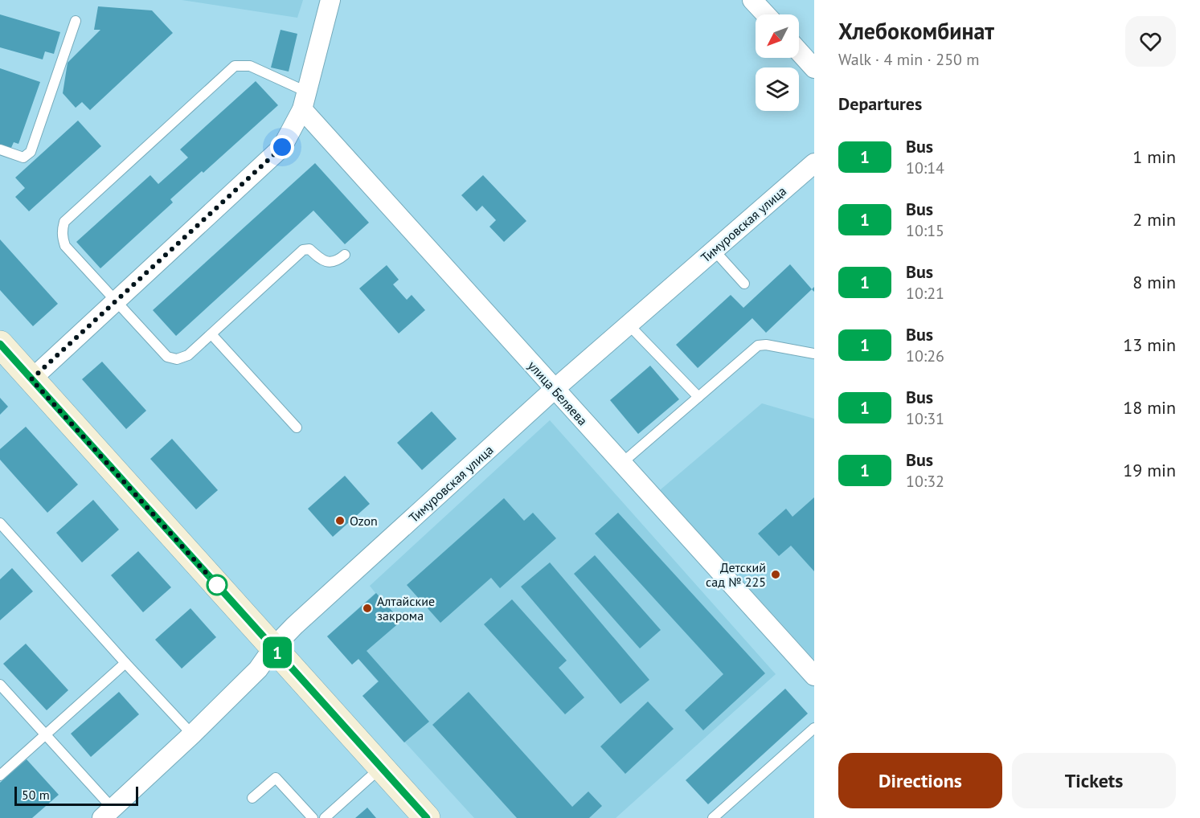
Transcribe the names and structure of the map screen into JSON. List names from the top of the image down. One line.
{"streets":{"street":["Тимуровская улица","улица Беляева"]},"crossings":[["Тимуровская улица","улица Беляева"]],"places":["Ozon","Детский сад № 225","Алтайские закрома"],"lines":["bus line 1"],"scale_bar":"50 m","north":"bottom left","page":{"on_map":"1","heading":[["Хлебокомбинат","Walk · 4 min · 250 m"],"Departures"],"list":[{"mark":"1","name":"Bus","note":"10:14","value":"1 min"},{"mark":"1","name":"Bus","note":"10:15","value":"2 min"},{"mark":"1","name":"Bus","note":"10:21","value":"8 min"},{"mark":"1","name":"Bus","note":"10:26","value":"13 min"},{"mark":"1","name":"Bus","note":"10:31","value":"18 min"},{"mark":"1","name":"Bus","note":"10:32","value":"19 min"}],"buttons":["Directions","Tickets"],"scale":"50 m"}}
